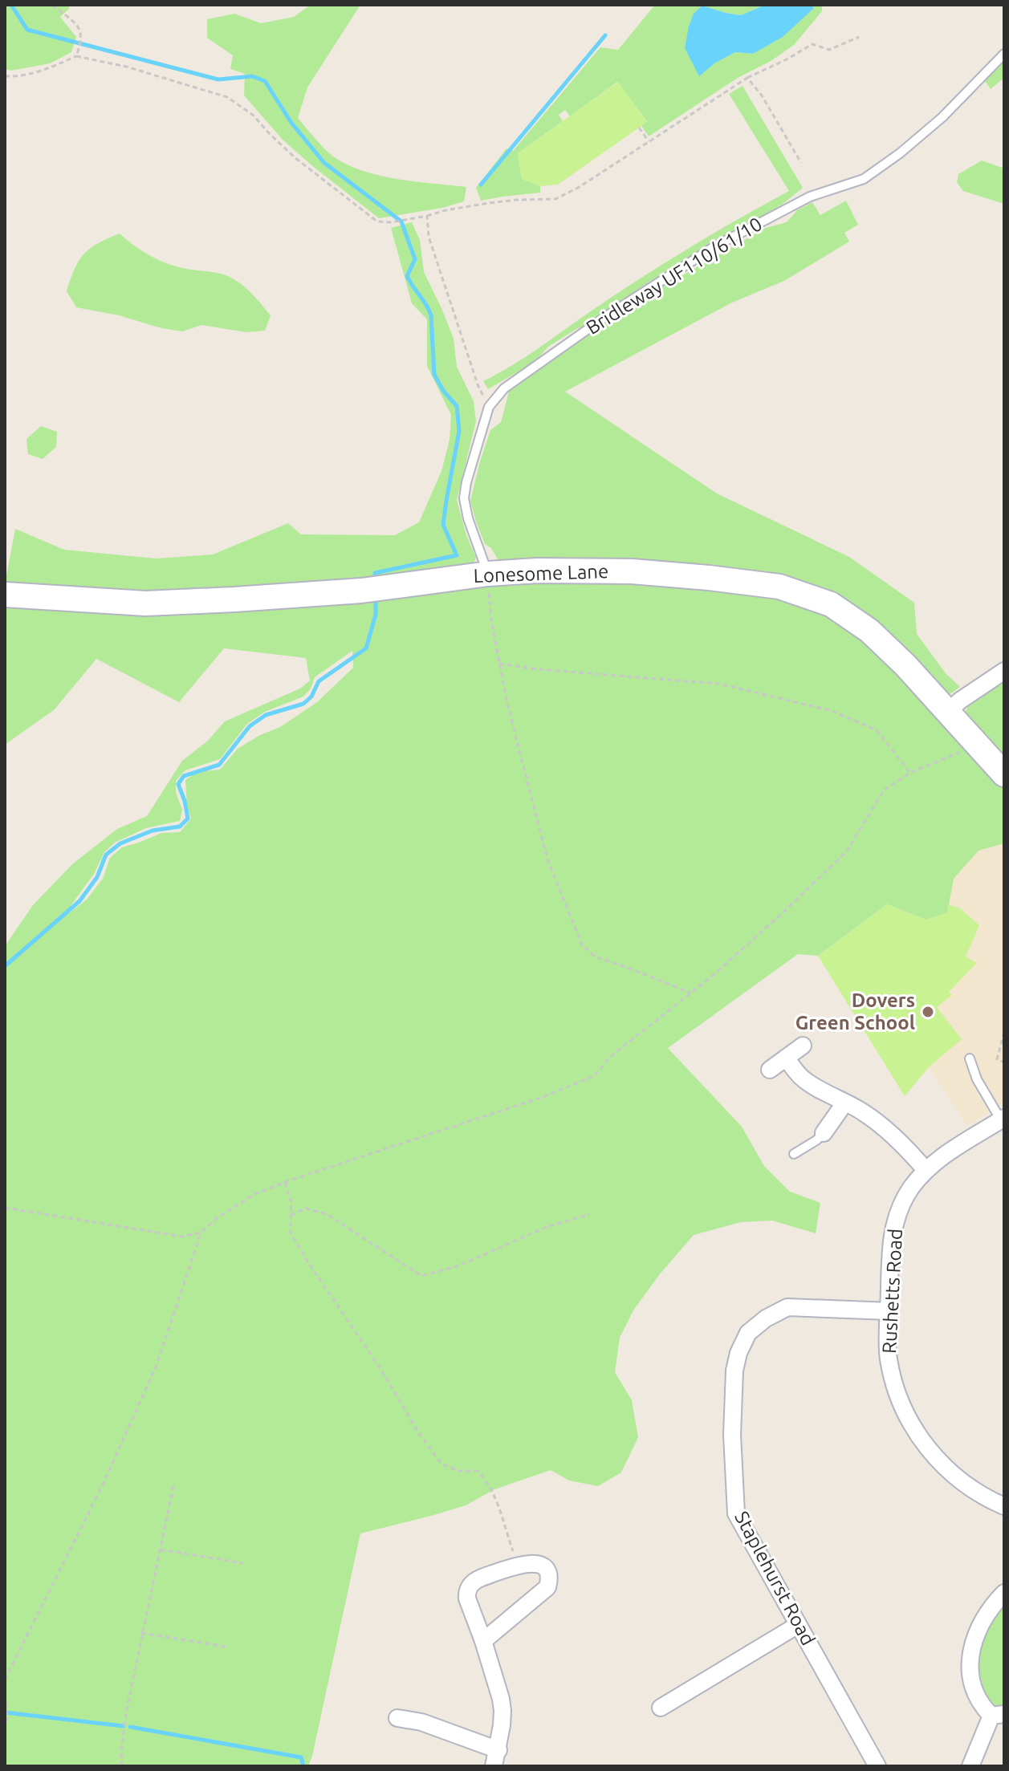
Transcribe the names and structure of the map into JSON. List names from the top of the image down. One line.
{"streets":{"street":["Lonesome Lane","Rushetts Road","Staplehurst Road"],"lane":["Bridleway UF110/61/10"]},"crossings":[["Bridleway UF110/61/10","Lonesome Lane"],["Rushetts Road","Staplehurst Road"]],"places":["Dovers Green School"]}
